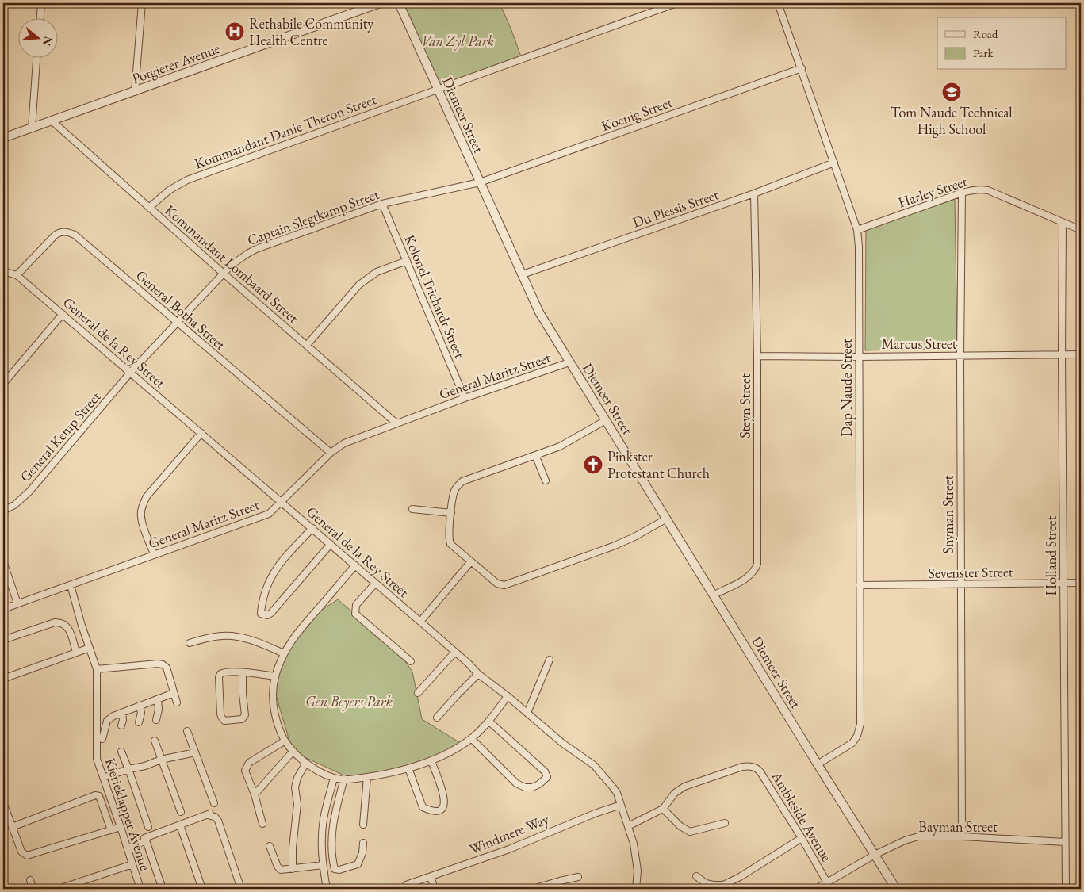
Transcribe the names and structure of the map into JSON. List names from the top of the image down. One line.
{"streets":{"street":["Potgieter Avenue","Koenig Street","Diemeer Street","Kommandant Danie Theron Street","Harley Street","Du Plessis Street","Captain Slegtkamp Street","Kommandant Lombaard Street","Kolonel Trichardt Street","General Botha Street","General de la Rey Street","Marcus Street","General Maritz Street","Dap Naude Street","Steyn Street","General Kemp Street","Snyman Street","Holland Street","Sevenster Street","Kierieklapper Avenue","Ambleside Avenue","Bayman Street","Windmere Way"]},"crossings":[["Potgieter Avenue","Kommandant Lombaard Street"],["Koenig Street","Diemeer Street"],["Koenig Street","Captain Slegtkamp Street"],["Koenig Street","Dap Naude Street"],["Diemeer Street","Kommandant Danie Theron Street"],["Diemeer Street","Du Plessis Street"],["Diemeer Street","Captain Slegtkamp Street"],["Diemeer Street","General Maritz Street"],["Diemeer Street","Dap Naude Street"],["Diemeer Street","Steyn Street"],["Diemeer Street","Bayman Street"],["Kommandant Danie Theron Street","Kommandant Lombaard Street"],["Harley Street","Dap Naude Street"],["Harley Street","Snyman Street"],["Harley Street","Holland Street"],["Du Plessis Street","Dap Naude Street"],["Du Plessis Street","Steyn Street"],["Captain Slegtkamp Street","Kommandant Lombaard Street"],["Captain Slegtkamp Street","Kolonel Trichardt Street"],["Captain Slegtkamp Street","General Botha Street"],["Captain Slegtkamp Street","General de la Rey Street"],["Captain Slegtkamp Street","General Kemp Street"],["Kommandant Lombaard Street","General Maritz Street"],["Kolonel Trichardt Street","General Maritz Street"],["General Botha Street","General de la Rey Street"],["General Botha Street","General Maritz Street"],["General de la Rey Street","General Maritz Street"],["General de la Rey Street","General Kemp Street"],["General de la Rey Street","Ambleside Avenue"],["General de la Rey Street","Windmere Way"],["Marcus Street","Dap Naude Street"],["Marcus Street","Steyn Street"],["Marcus Street","Snyman Street"],["Marcus Street","Holland Street"],["General Maritz Street","Kierieklapper Avenue"],["Dap Naude Street","Sevenster Street"],["Snyman Street","Sevenster Street"],["Snyman Street","Bayman Street"],["Holland Street","Sevenster Street"],["Holland Street","Bayman Street"],["Ambleside Avenue","Bayman Street"]],"parks":["Van Zyl Park","Gen Beyers Park"],"places":{"hospital":["Rethabile Community Health Centre"],"school or university":["Tom Naude Technical High School"],"church":["Pinkster Protestant Church"]},"legend":["Road","Park"],"north":"right"}
